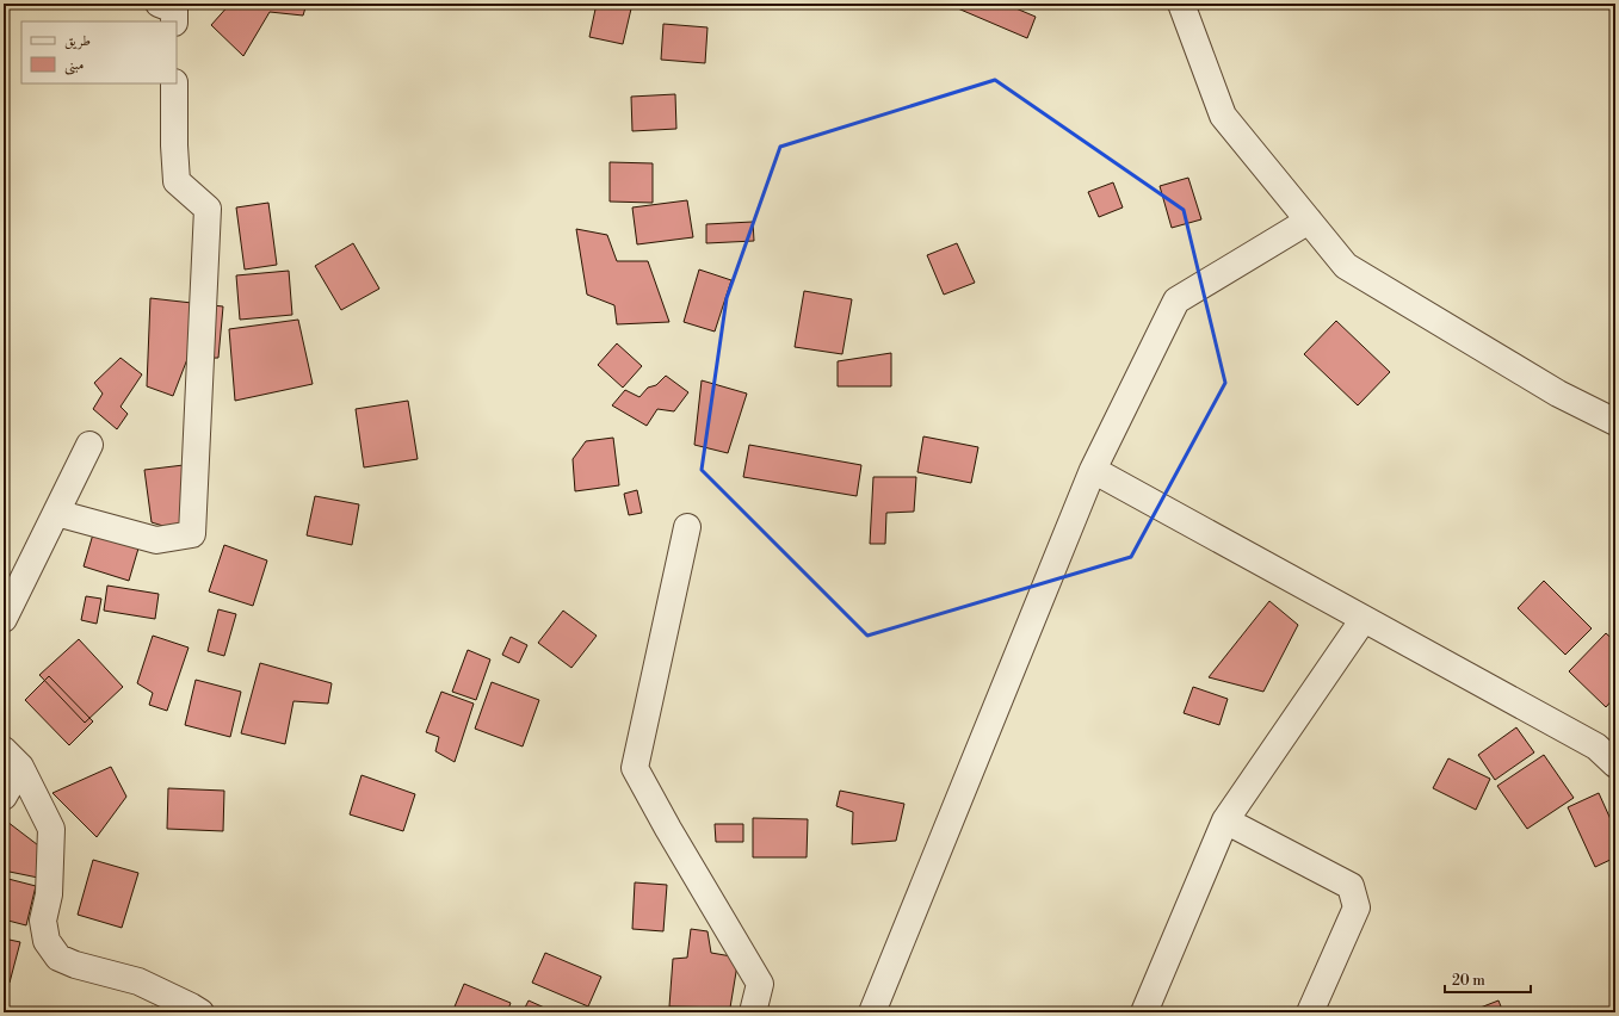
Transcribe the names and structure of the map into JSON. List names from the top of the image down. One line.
{"legend":["طريق","مبنى"],"scale_bar":"20 m"}
